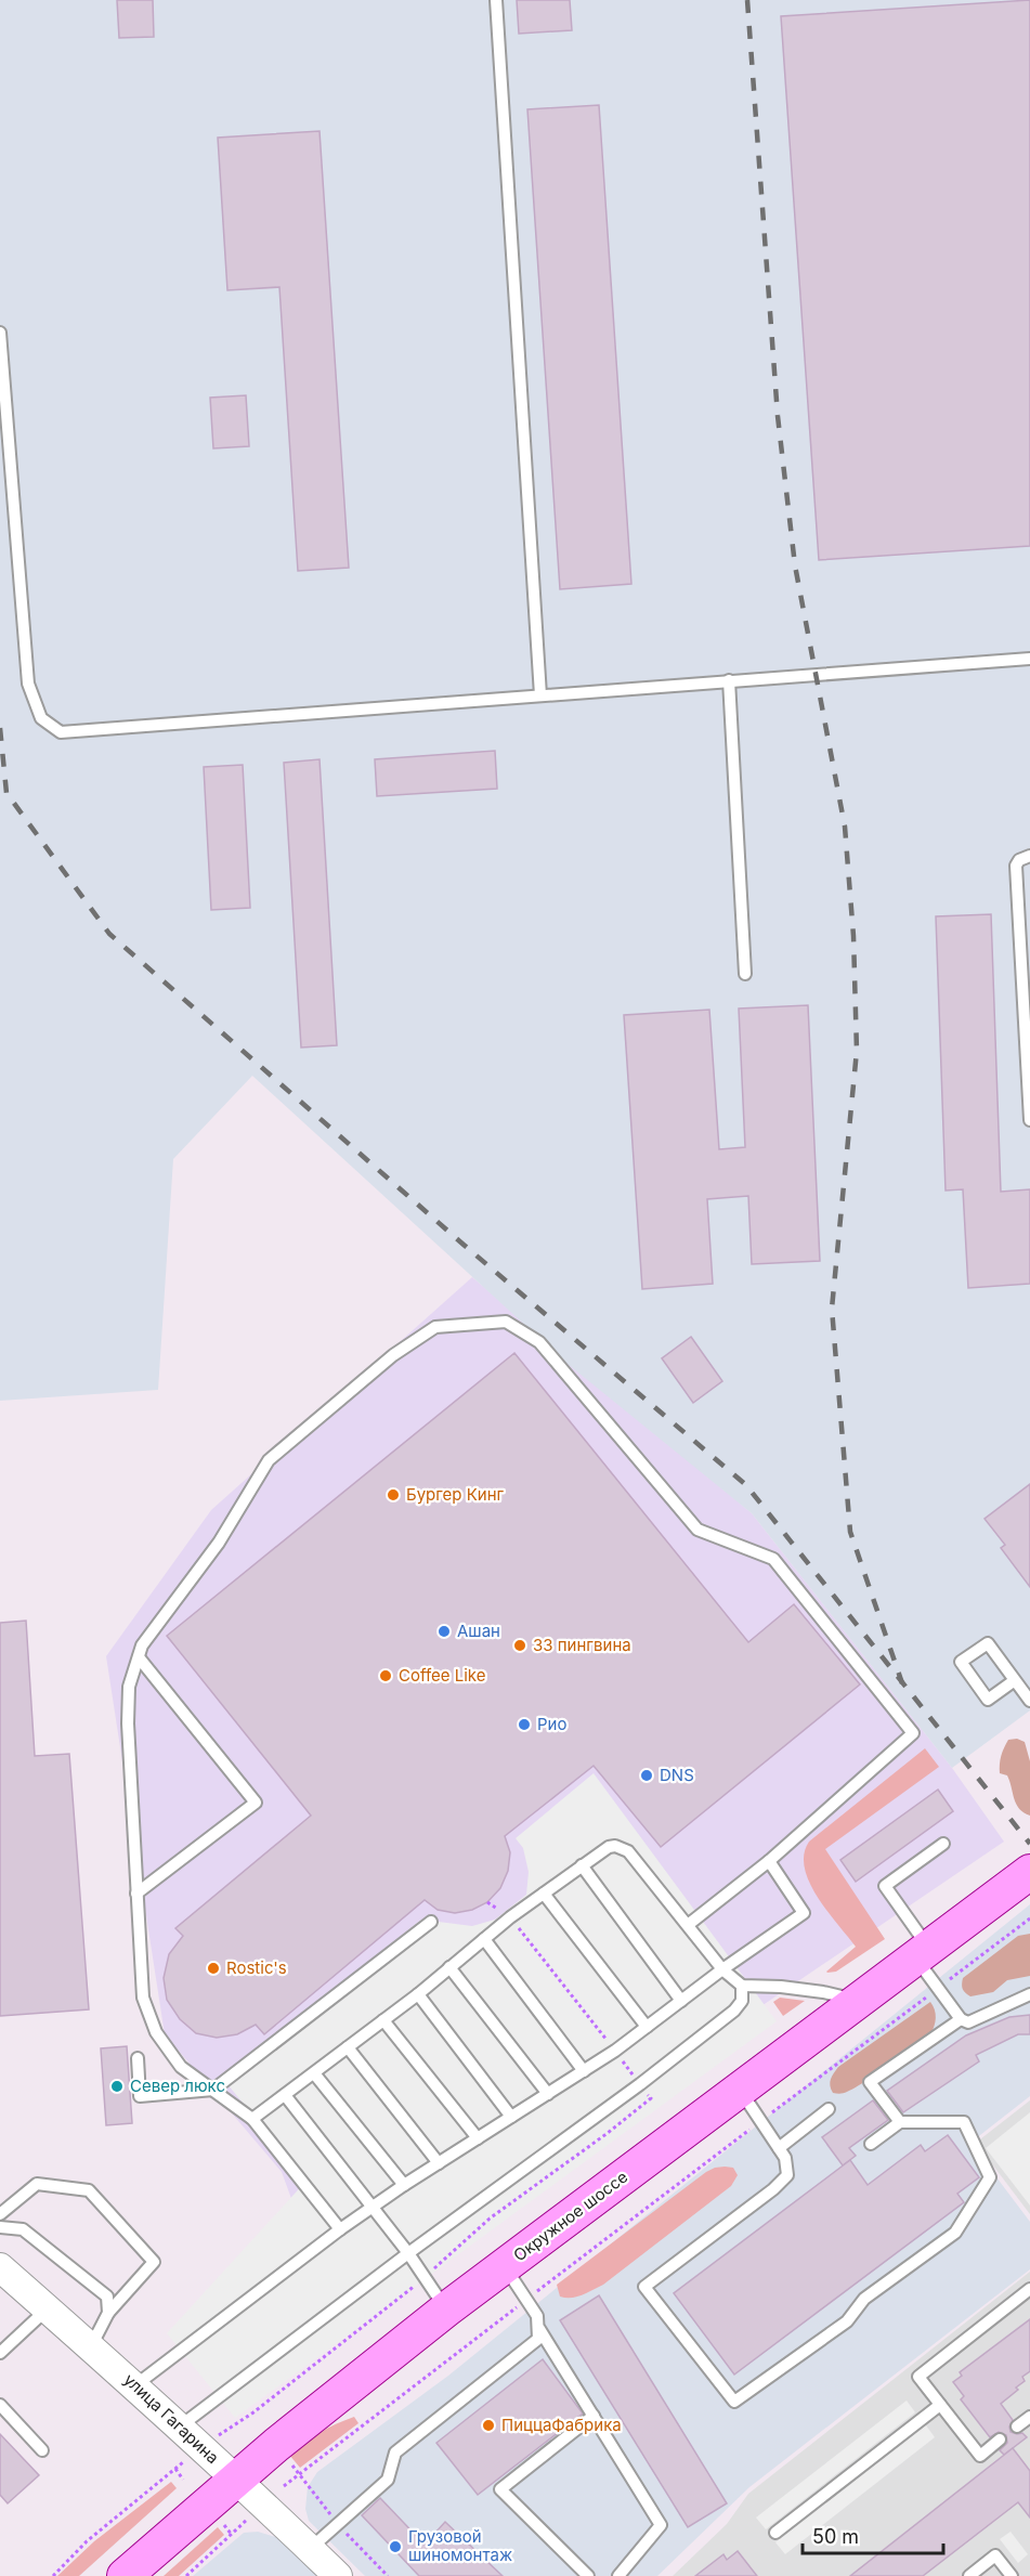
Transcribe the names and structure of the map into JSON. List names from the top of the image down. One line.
{"streets":{"main road":["Окружное шоссе"],"street":["улица Гагарина"]},"crossings":[["Окружное шоссе","улица Гагарина"]],"places":["Бургер Кинг","Ашан","33 пингвина","Coffee Like","Рио","DNS","Rostic's","Север люкс","ПиццаФабрика","Грузовой шиномонтаж"],"scale_bar":"50 m"}
